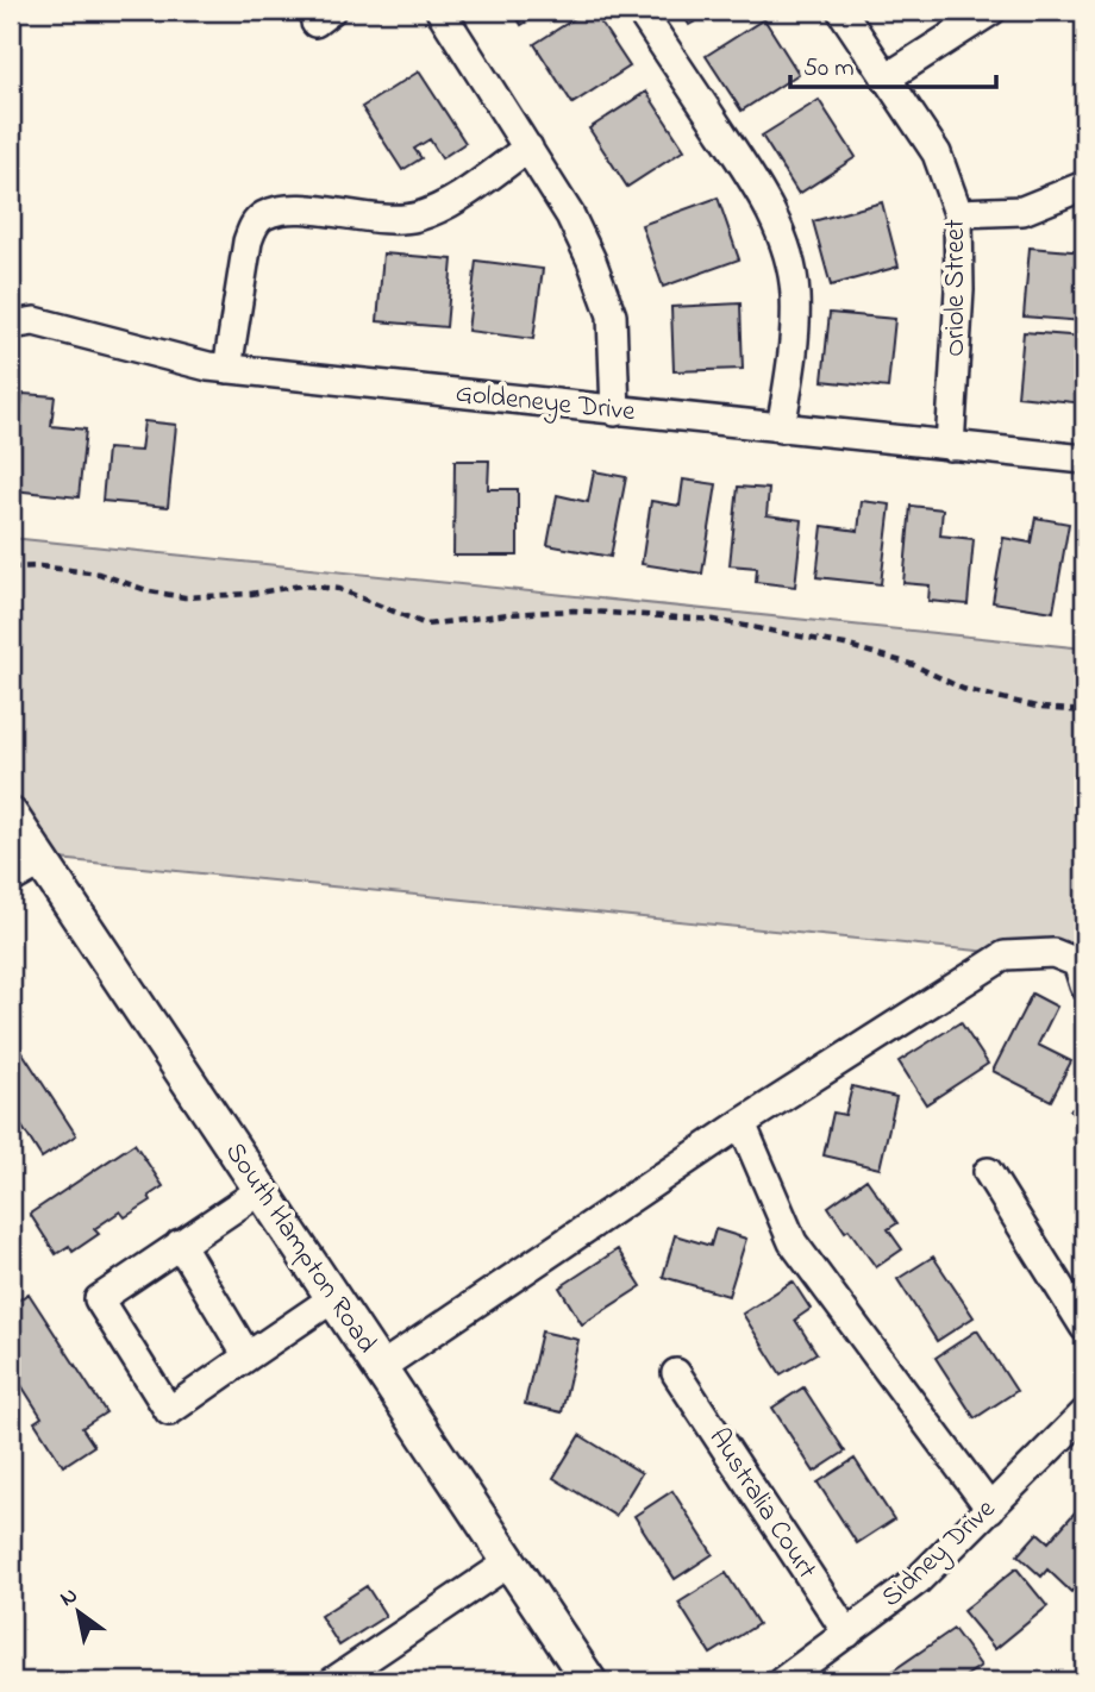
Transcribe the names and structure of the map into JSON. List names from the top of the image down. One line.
{"streets":{"main road":["South Hampton Road"],"street":["Oriole Street","Goldeneye Drive","Australia Court","Sidney Drive"]},"crossings":[["Oriole Street","Goldeneye Drive"],["Australia Court","Sidney Drive"]],"scale_bar":"50 m","north":"top left"}
